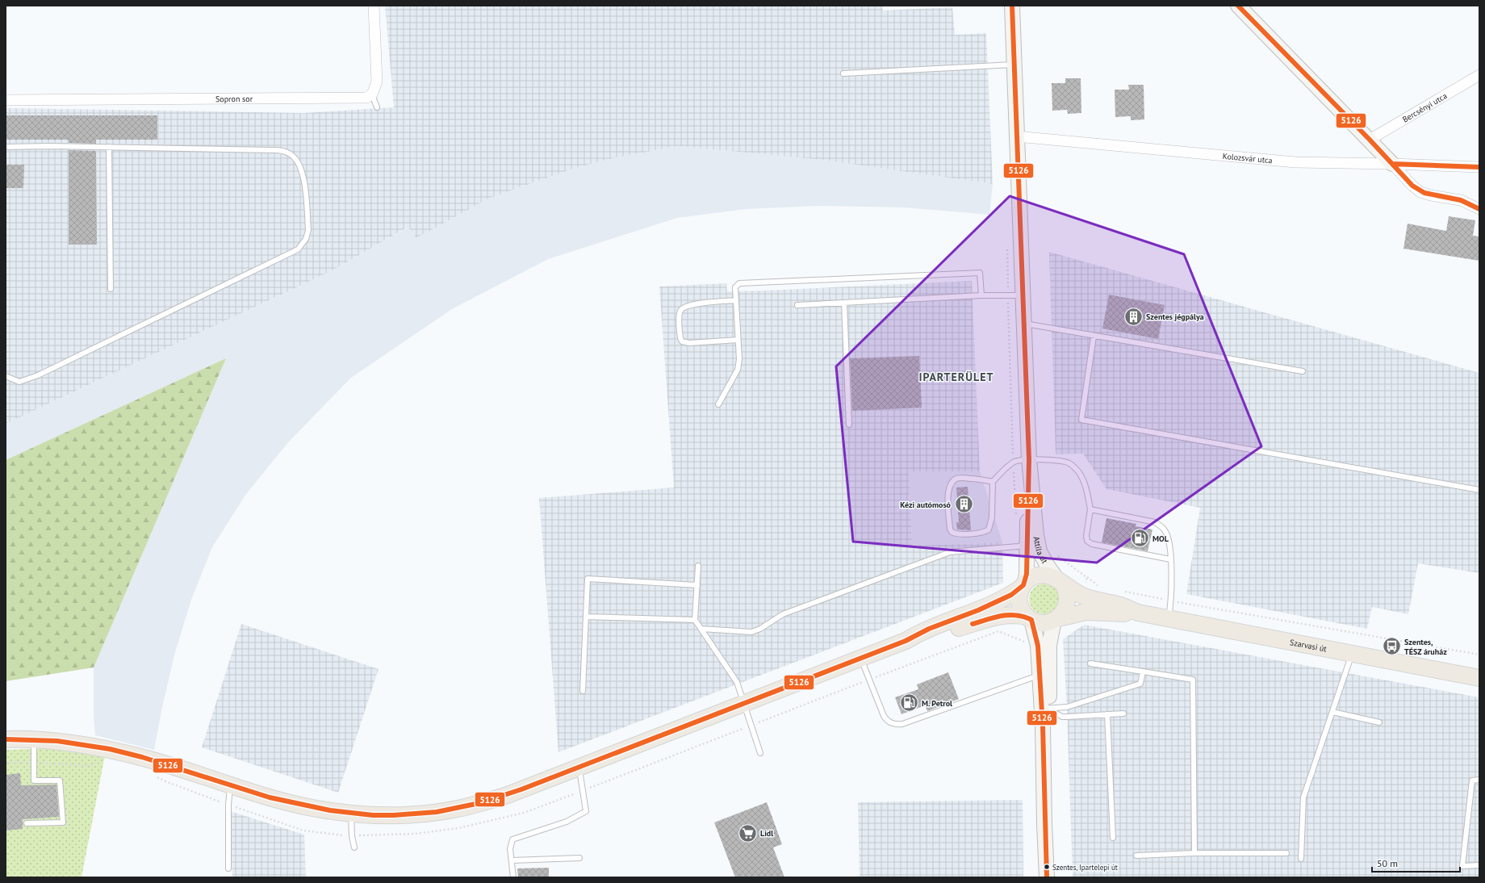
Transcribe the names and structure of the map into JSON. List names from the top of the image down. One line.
{"streets":{"main road":["Attila út","Szarvasi út"],"street":["Sopron sor","Bercsényi utca","Kolozsvár utca"]},"crossings":[["Kolozsvár utca","Attila út"]],"districts":["IPARTERÜLET"],"places":{"building":["Szentes jégpálya","Kézi autómosó"],"fuel station":["MOL","M. Petrol"],"bus stop":["Szentes, TÉSZ áruház"],"supermarket":["Lidl"],"other":["Szentes, Ipartelepi út"]},"lines":["transit line 5126"],"scale_bar":"50 m"}
